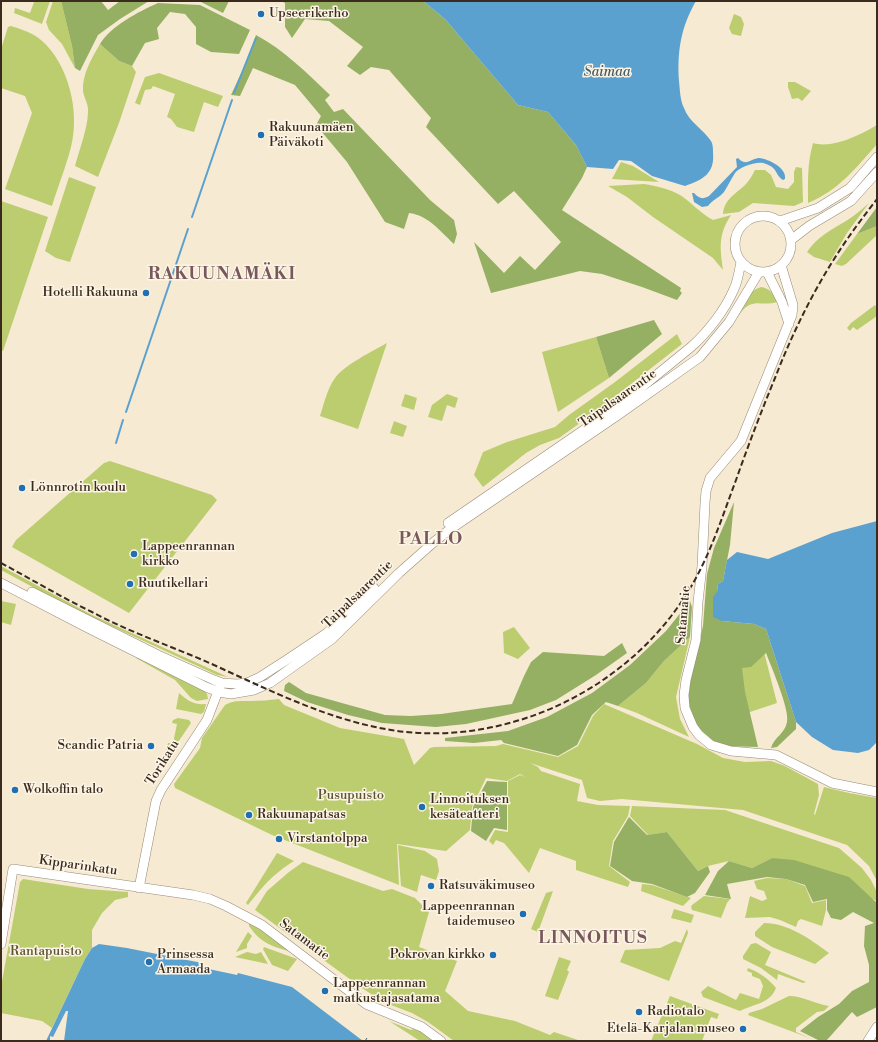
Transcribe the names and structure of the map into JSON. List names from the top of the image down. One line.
{"streets":{"main road":["Taipalsaarentie","Satamatie","Torikatu","Kipparinkatu"]},"crossings":[["Taipalsaarentie","Satamatie"],["Taipalsaarentie","Torikatu"],["Satamatie","Torikatu"],["Satamatie","Kipparinkatu"],["Torikatu","Kipparinkatu"]],"districts":["RAKUUNAMÄKI","PALLO","LINNOITUS"],"water":["Saimaa"],"parks":["Pusupuisto","Rantapuisto"],"places":["Upseerikerho","Rakuunamäen Päiväkoti","Hotelli Rakuuna","Lönnrotin koulu","Lappeenrannan kirkko","Ruutikellari","Scandic Patria","Wolkoffin talo","Linnoituksen kesäteatteri","Rakuunapatsas","Virstantolppa","Ratsuväkimuseo","Lappeenrannan taidemuseo","Pokrovan kirkko","Prinsessa Armaada","Lappeenrannan matkustajasatama","Radiotalo","Etelä-Karjalan museo"]}
